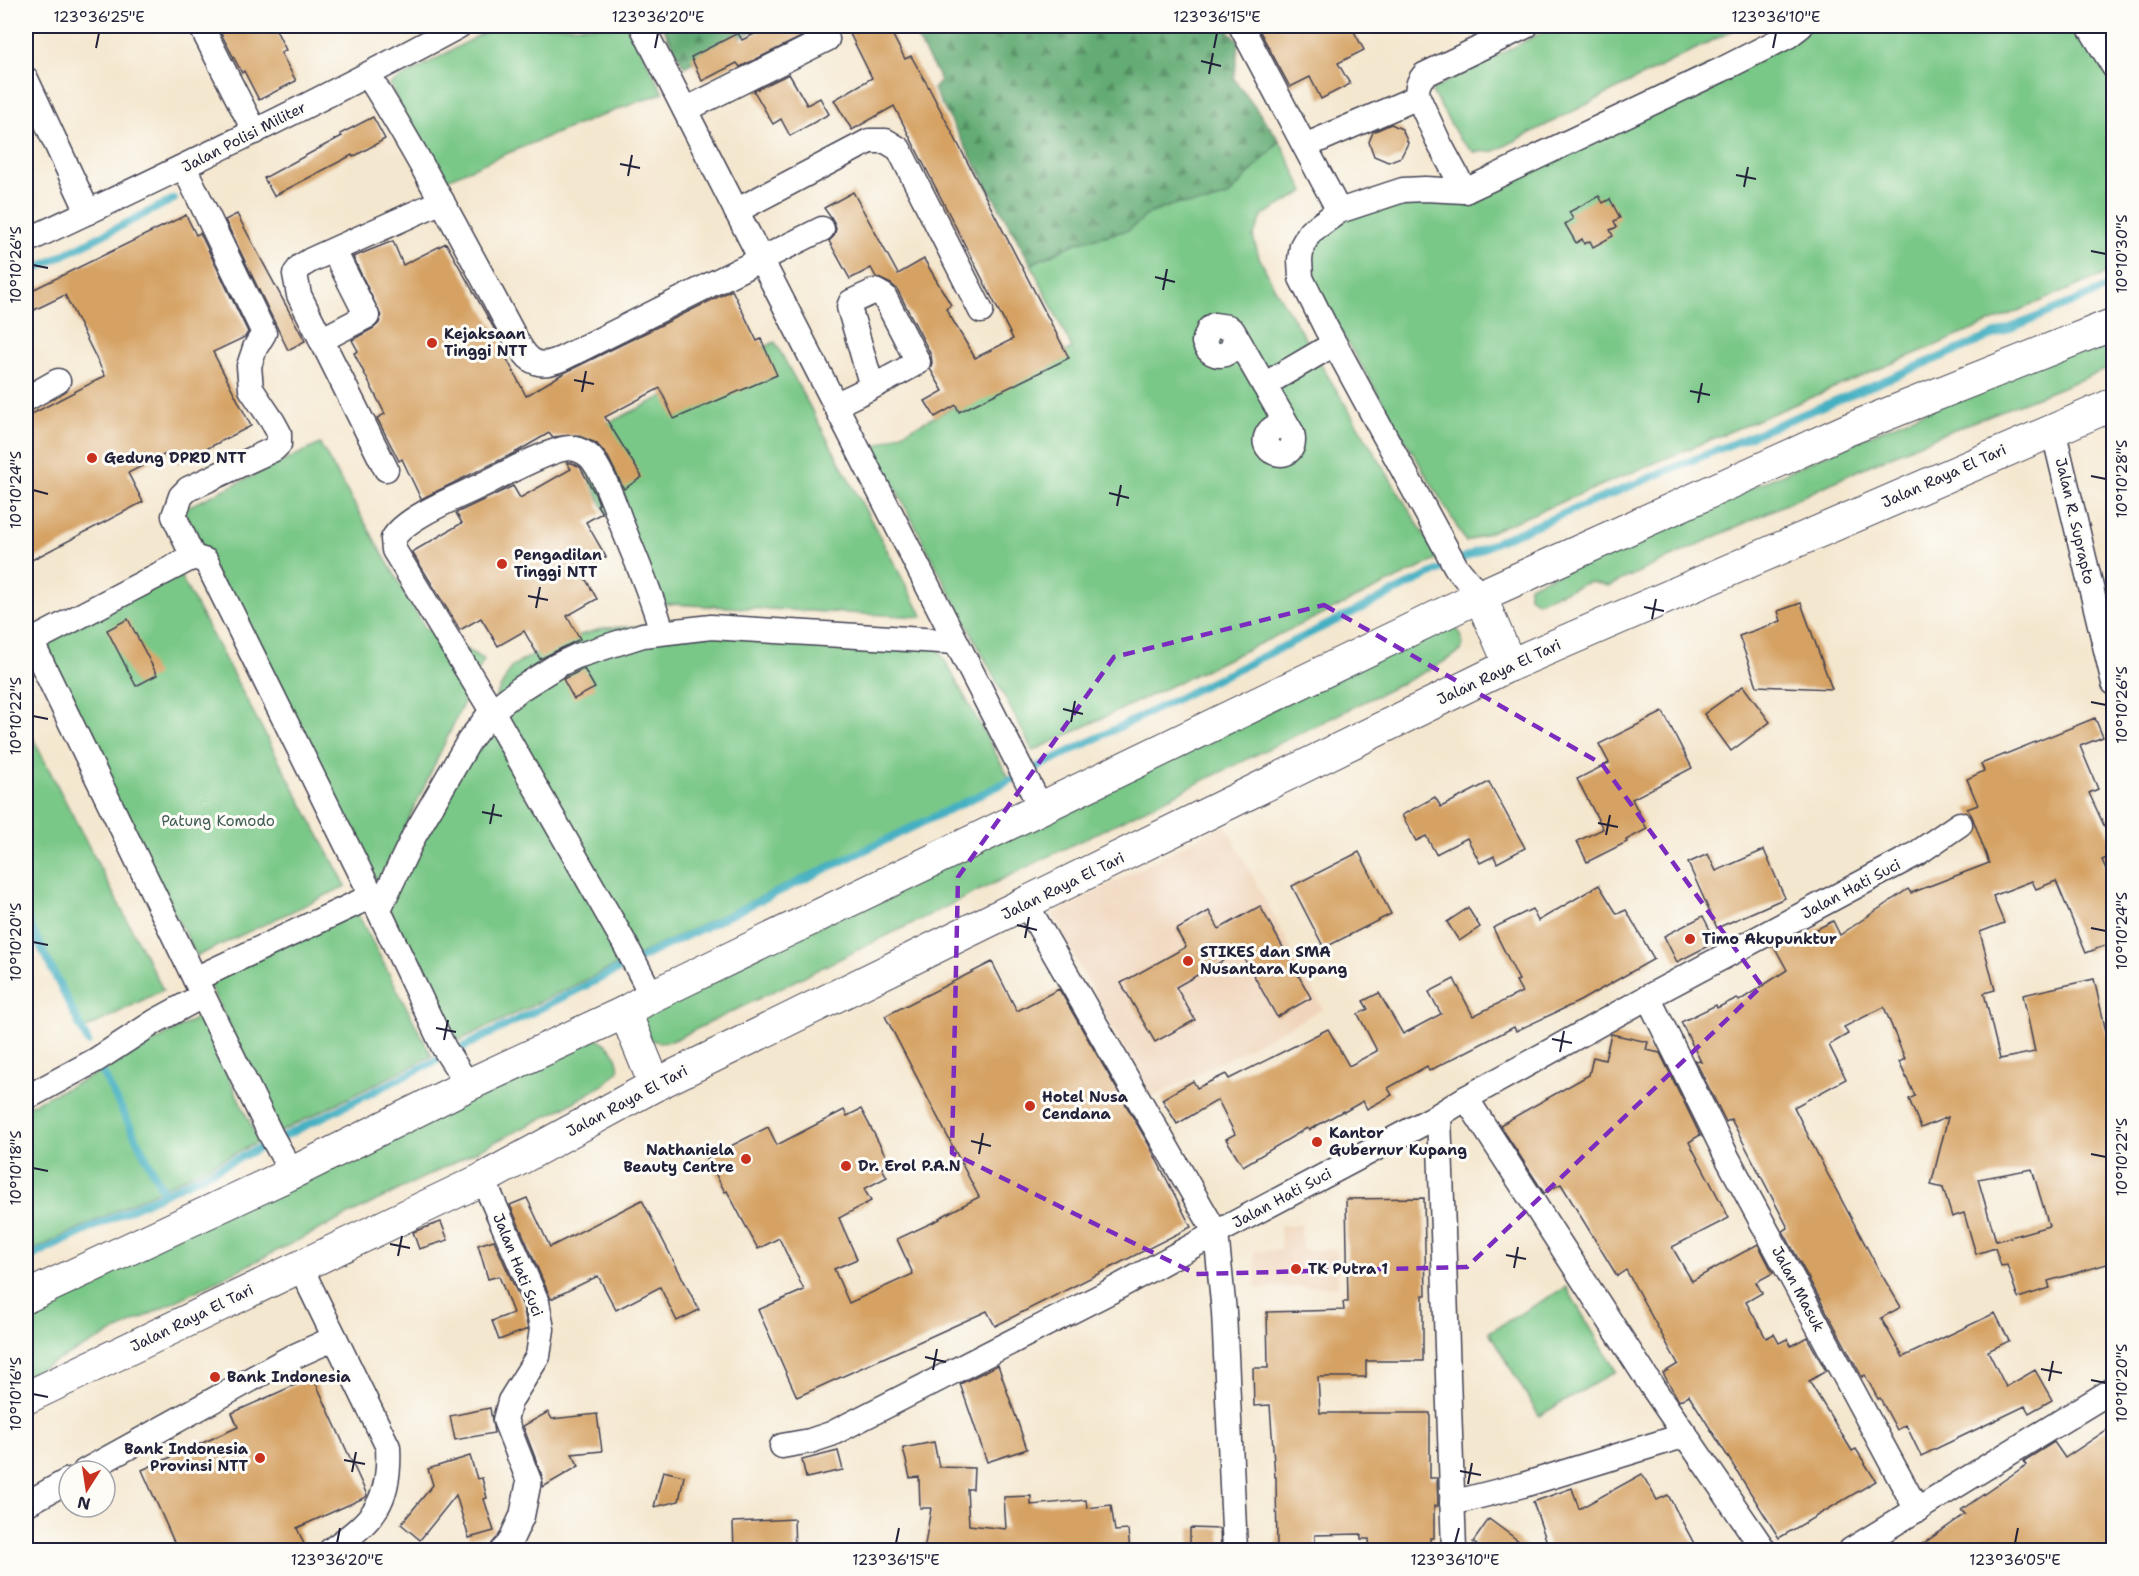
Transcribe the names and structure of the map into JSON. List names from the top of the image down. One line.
{"streets":{"main road":["Jalan Raya El Tari"],"street":["Jalan Polisi Militer","Jalan R. Suprapto","Jalan Hati Suci","Jalan Masuk"]},"crossings":[["Jalan Raya El Tari","Jalan R. Suprapto"],["Jalan Raya El Tari","Jalan Hati Suci"],["Jalan Hati Suci","Jalan Masuk"]],"parks":["Patung Komodo"],"places":["Kejaksaan Tinggi NTT","Gedung DPRD NTT","Pengadilan Tinggi NTT","Timo Akupunktur","STIKES dan SMA Nusantara Kupang","Hotel Nusa Cendana","Kantor Gubernur Kupang","Nathaniela Beauty Centre","Dr. Erol P.A.N","TK Putra 1","Bank Indonesia","Bank Indonesia Provinsi NTT"],"north":"bottom","coordinates":["123°36'25\"E","123°36'20\"E","123°36'15\"E","123°36'10\"E","10°10'30\"S","10°10'26\"S","10°10'28\"S","10°10'24\"S","10°10'22\"S","10°10'20\"S","10°10'18\"S","10°10'16\"S","123°36'05\"E"]}
